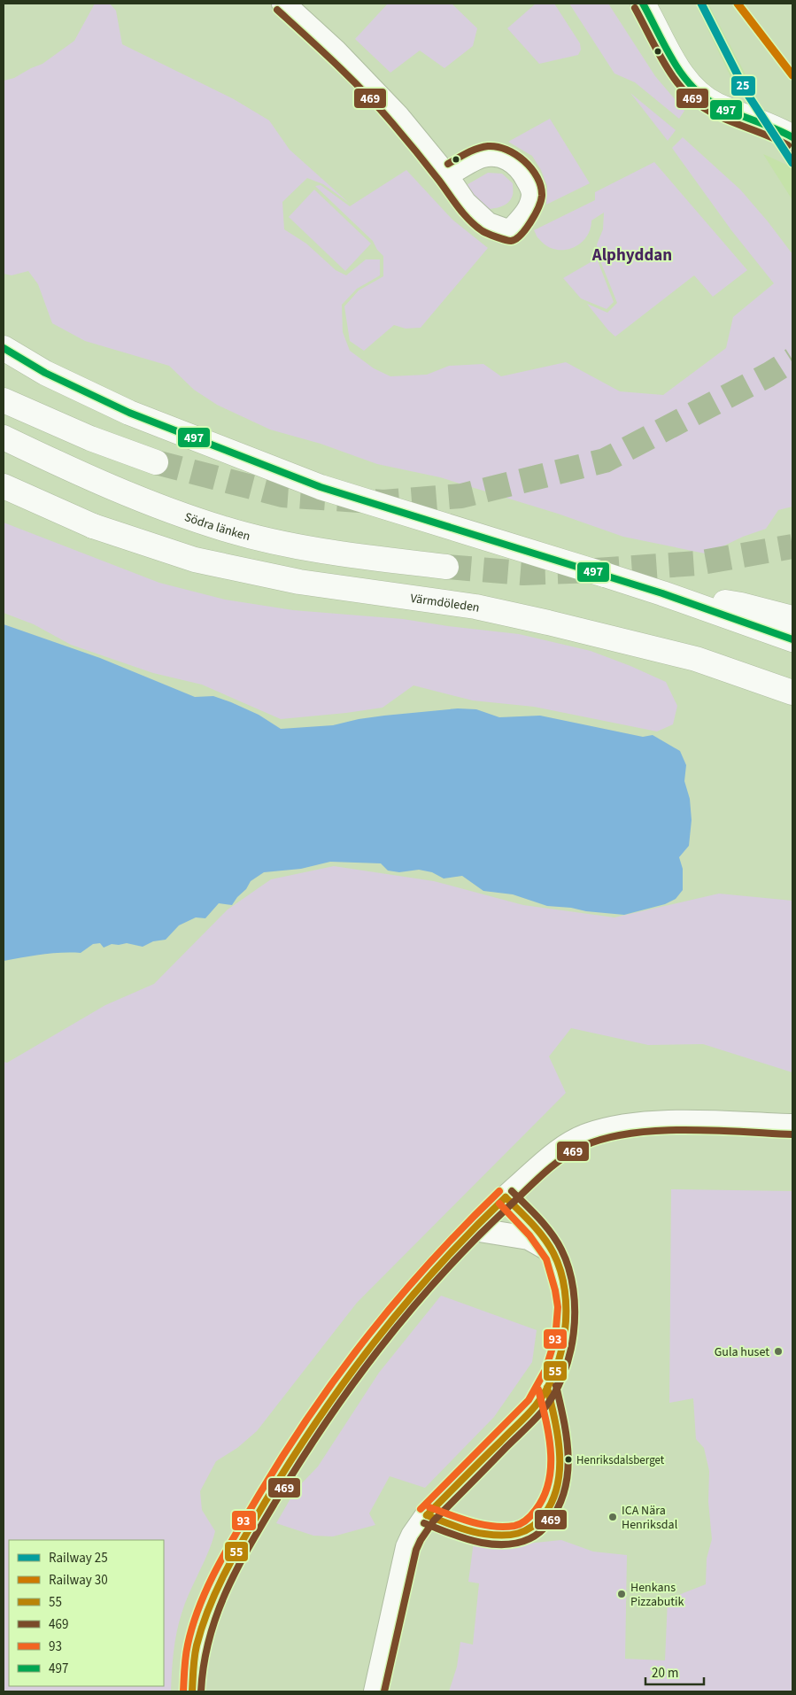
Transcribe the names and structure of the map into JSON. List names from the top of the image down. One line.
{"streets":{"main road":["Södra länken","Värmdöleden"]},"districts":["Alphyddan"],"places":["Gula huset","Henriksdalsberget","ICA Nära Henriksdal","Henkans Pizzabutik"],"lines":["rail line 25","rail line 30","transit line 497","transit line 469","transit line 93","transit line 55"],"legend":["Railway 25","Railway 30","55","469","93","497"],"scale_bar":"20 m"}
